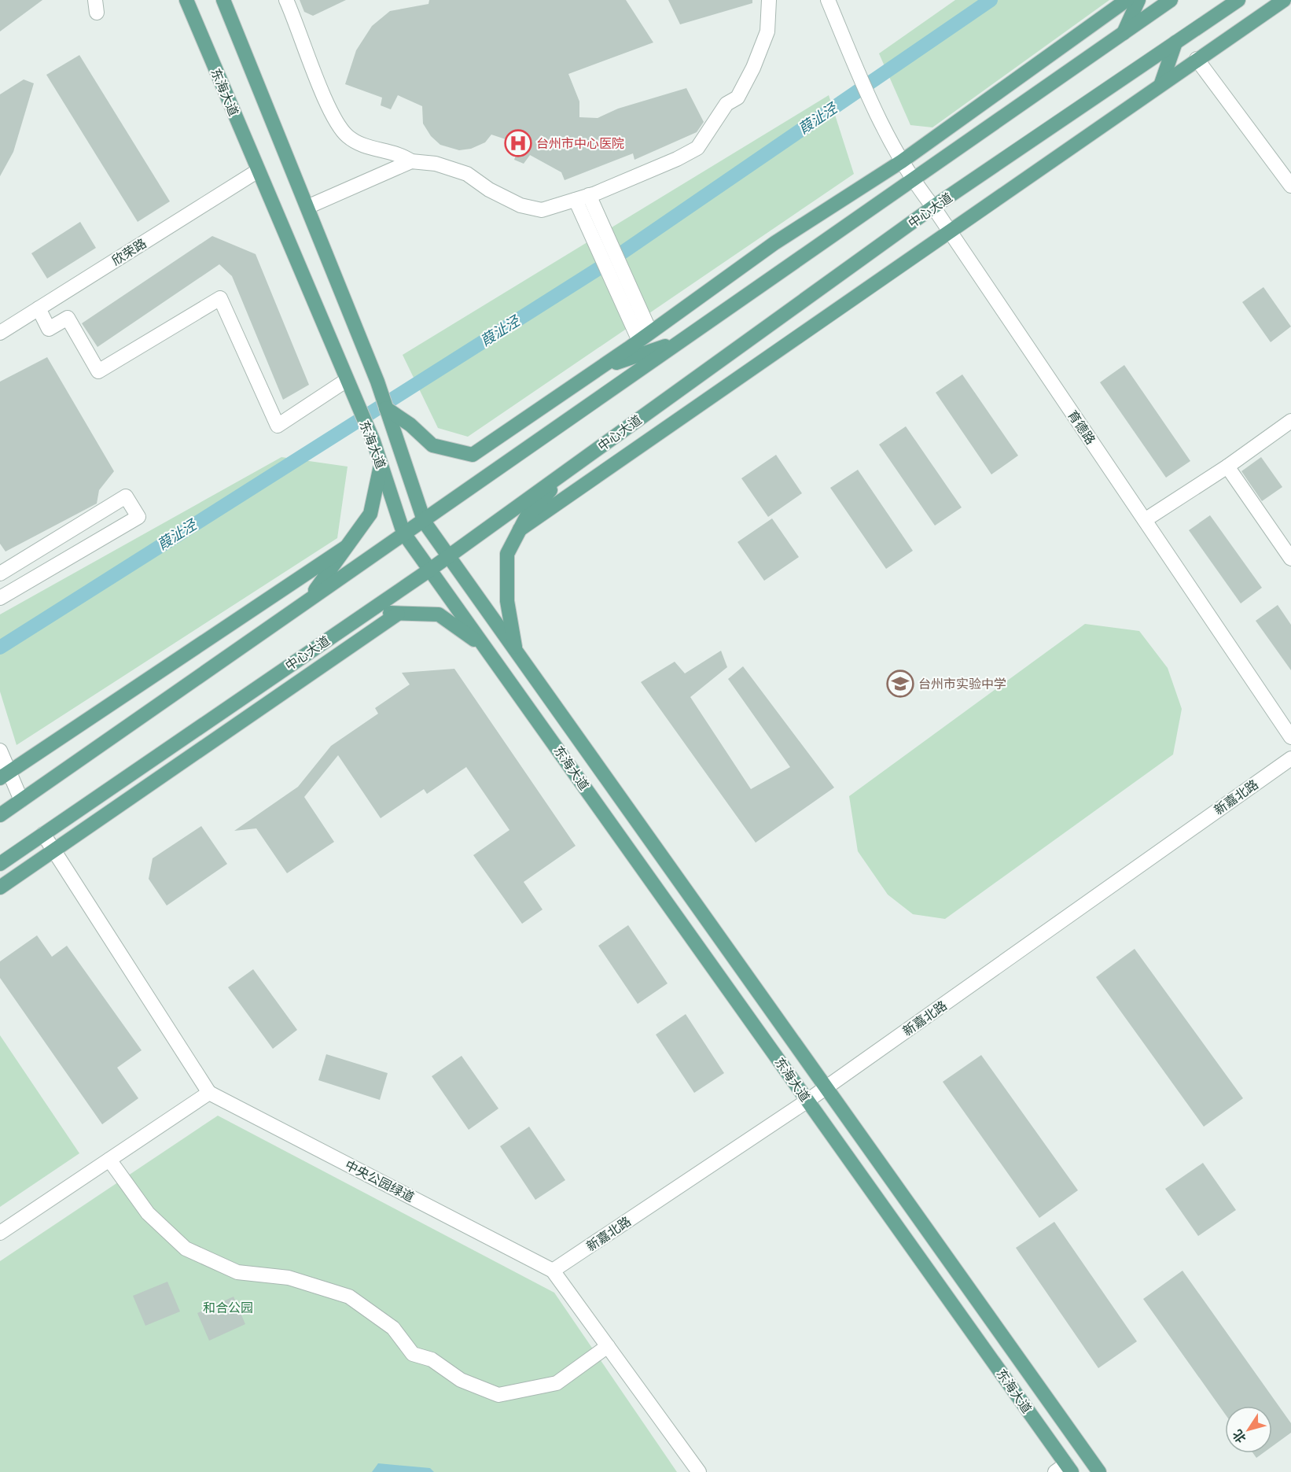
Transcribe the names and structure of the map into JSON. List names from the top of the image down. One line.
{"streets":{"main road":["东海大道","中心大道"],"street":["欣荣路","育德路","新嘉北路","中央公园绿道"]},"crossings":[["东海大道","中心大道"],["东海大道","欣荣路"],["东海大道","新嘉北路"],["中心大道","育德路"],["新嘉北路","中央公园绿道"]],"water":["葭沚泾"],"parks":["和合公园"],"places":{"hospital":["台州市中心医院"],"school or university":["台州市实验中学"]},"north":"bottom left"}
